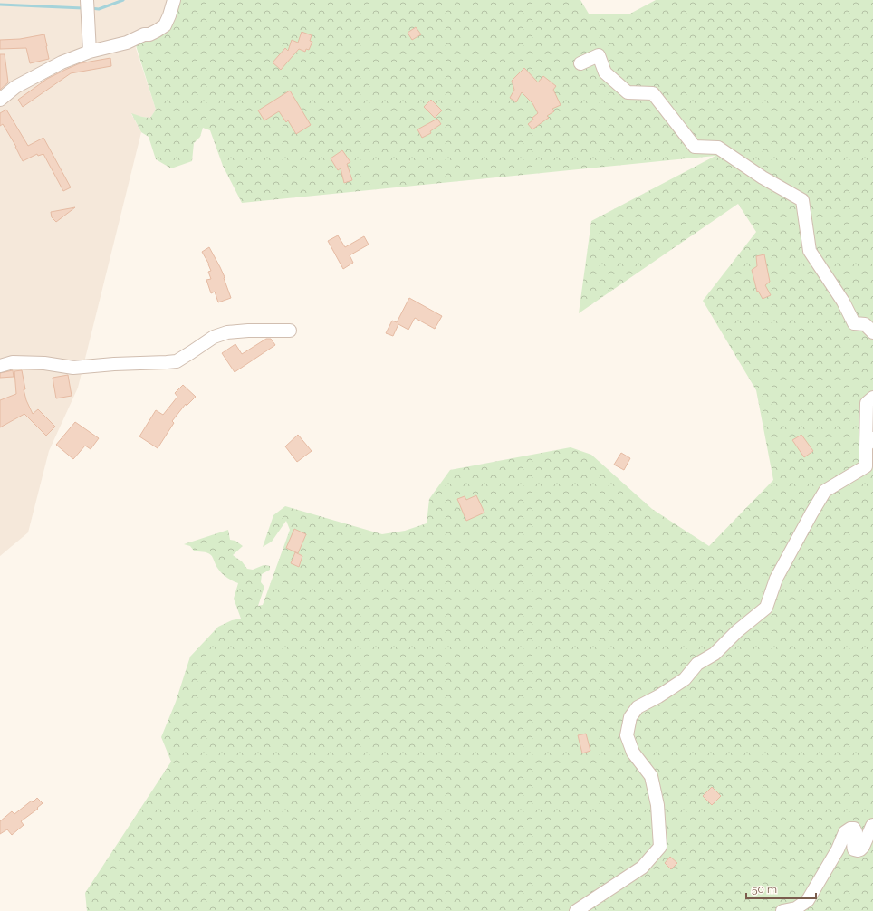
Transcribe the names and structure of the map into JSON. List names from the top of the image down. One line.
{"scale_bar":"50 m"}
